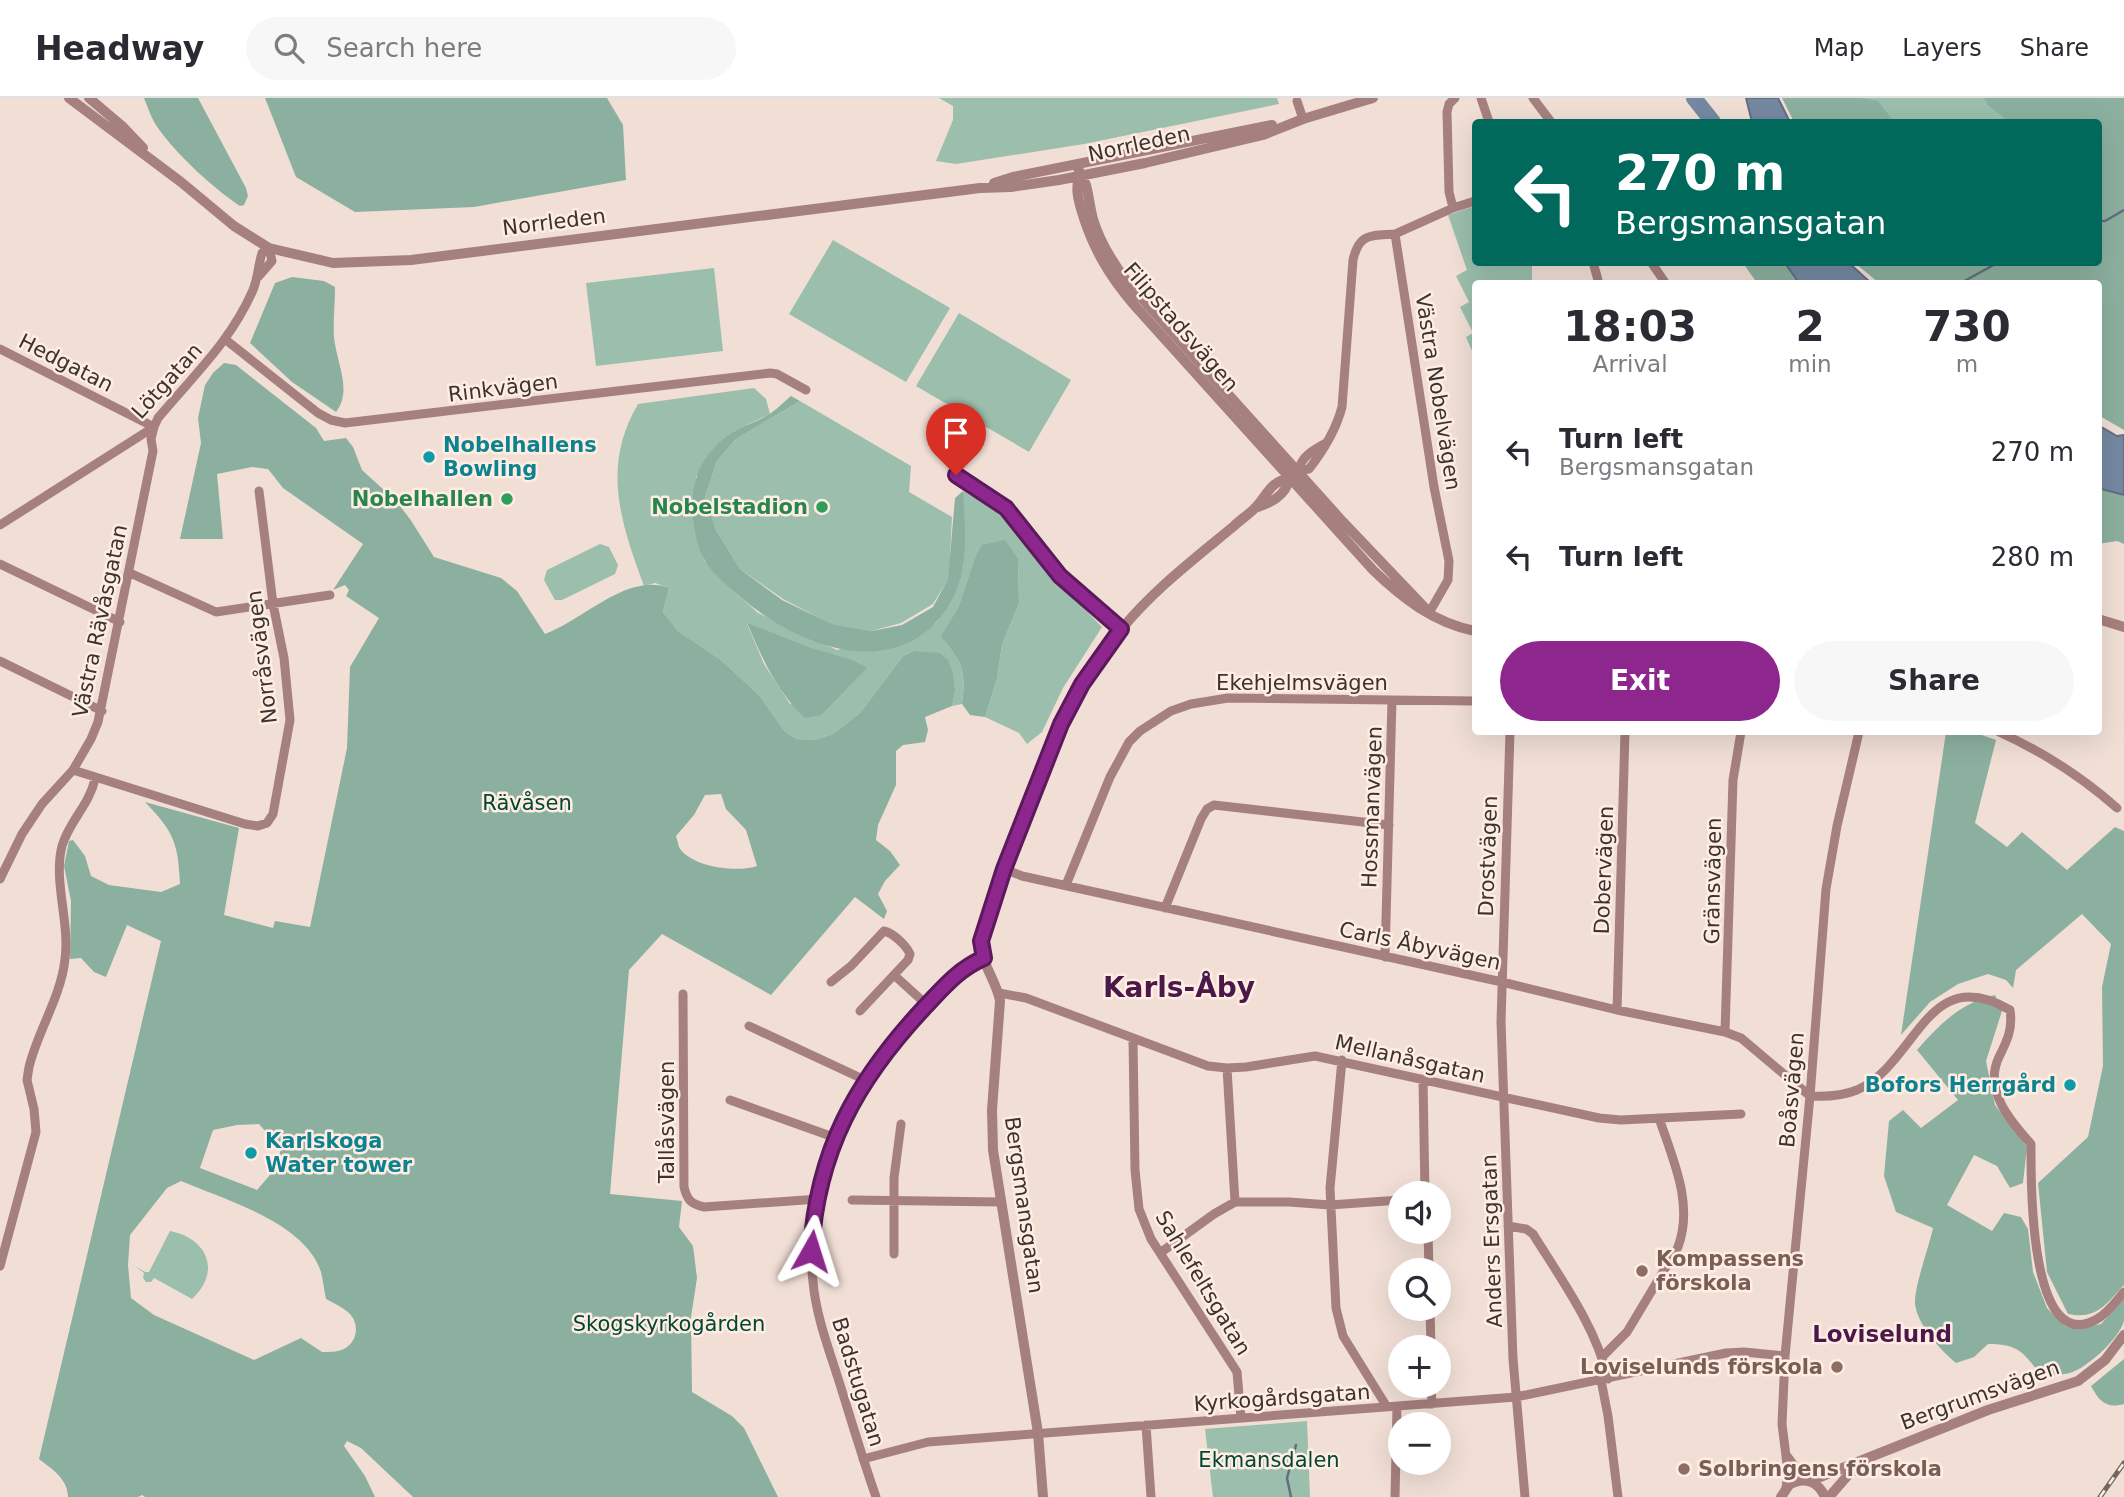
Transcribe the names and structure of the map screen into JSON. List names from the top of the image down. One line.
{"streets":{"street":["Norrleden","Filipstadsvägen","Hedgatan","Lötgatan","Rinkvägen","Västra Nobelvägen","Västra Rävåsgatan","Norråsvägen","Ekehjelmsvägen","Hossmanvägen","Drostvägen","Dobervägen","Gränsvägen","Carls Åbyvägen","Mellanåsgatan","Boåsvägen","Tallåsvägen","Bergsmansgatan","Anders Ersgatan","Sahlefeltsgatan","Badstugatan","Bergrumsvägen","Kyrkogårdsgatan"]},"crossings":[["Norrleden","Filipstadsvägen"],["Norrleden","Lötgatan"],["Filipstadsvägen","Västra Nobelvägen"],["Filipstadsvägen","Bergsmansgatan"],["Hedgatan","Lötgatan"],["Hedgatan","Västra Rävåsgatan"],["Lötgatan","Rinkvägen"],["Lötgatan","Västra Rävåsgatan"],["Västra Rävåsgatan","Norråsvägen"],["Ekehjelmsvägen","Hossmanvägen"],["Ekehjelmsvägen","Carls Åbyvägen"],["Hossmanvägen","Carls Åbyvägen"],["Drostvägen","Carls Åbyvägen"],["Drostvägen","Anders Ersgatan"],["Dobervägen","Carls Åbyvägen"],["Gränsvägen","Carls Åbyvägen"],["Carls Åbyvägen","Boåsvägen"],["Carls Åbyvägen","Bergsmansgatan"],["Carls Åbyvägen","Anders Ersgatan"],["Mellanåsgatan","Bergsmansgatan"],["Mellanåsgatan","Anders Ersgatan"],["Mellanåsgatan","Sahlefeltsgatan"],["Boåsvägen","Bergrumsvägen"],["Boåsvägen","Kyrkogårdsgatan"],["Tallåsvägen","Badstugatan"],["Bergsmansgatan","Badstugatan"],["Bergsmansgatan","Kyrkogårdsgatan"],["Anders Ersgatan","Kyrkogårdsgatan"],["Sahlefeltsgatan","Kyrkogårdsgatan"],["Badstugatan","Kyrkogårdsgatan"]],"districts":["Karls-Åby","Loviselund"],"parks":["Rävåsen","Skogskyrkogården","Ekmansdalen"],"places":["Nobelhallens Bowling","Nobelhallen","Nobelstadion","Bofors Herrgård","Karlskoga Water tower","Kompassens förskola","Loviselunds förskola","Solbringens förskola"],"page":{"header":"Headway","search":"Search here","nav":["Map","Layers","Share"],"turn":["270 m","Bergsmansgatan"],"eta":["18:03","Arrival","2","min","730","m"],"list":[{"name":"Turn left","note":"Bergsmansgatan","value":"270 m"},{"name":"Turn left","value":"280 m"}],"buttons":["Exit","Share"],"map_buttons":["+","−"]}}
